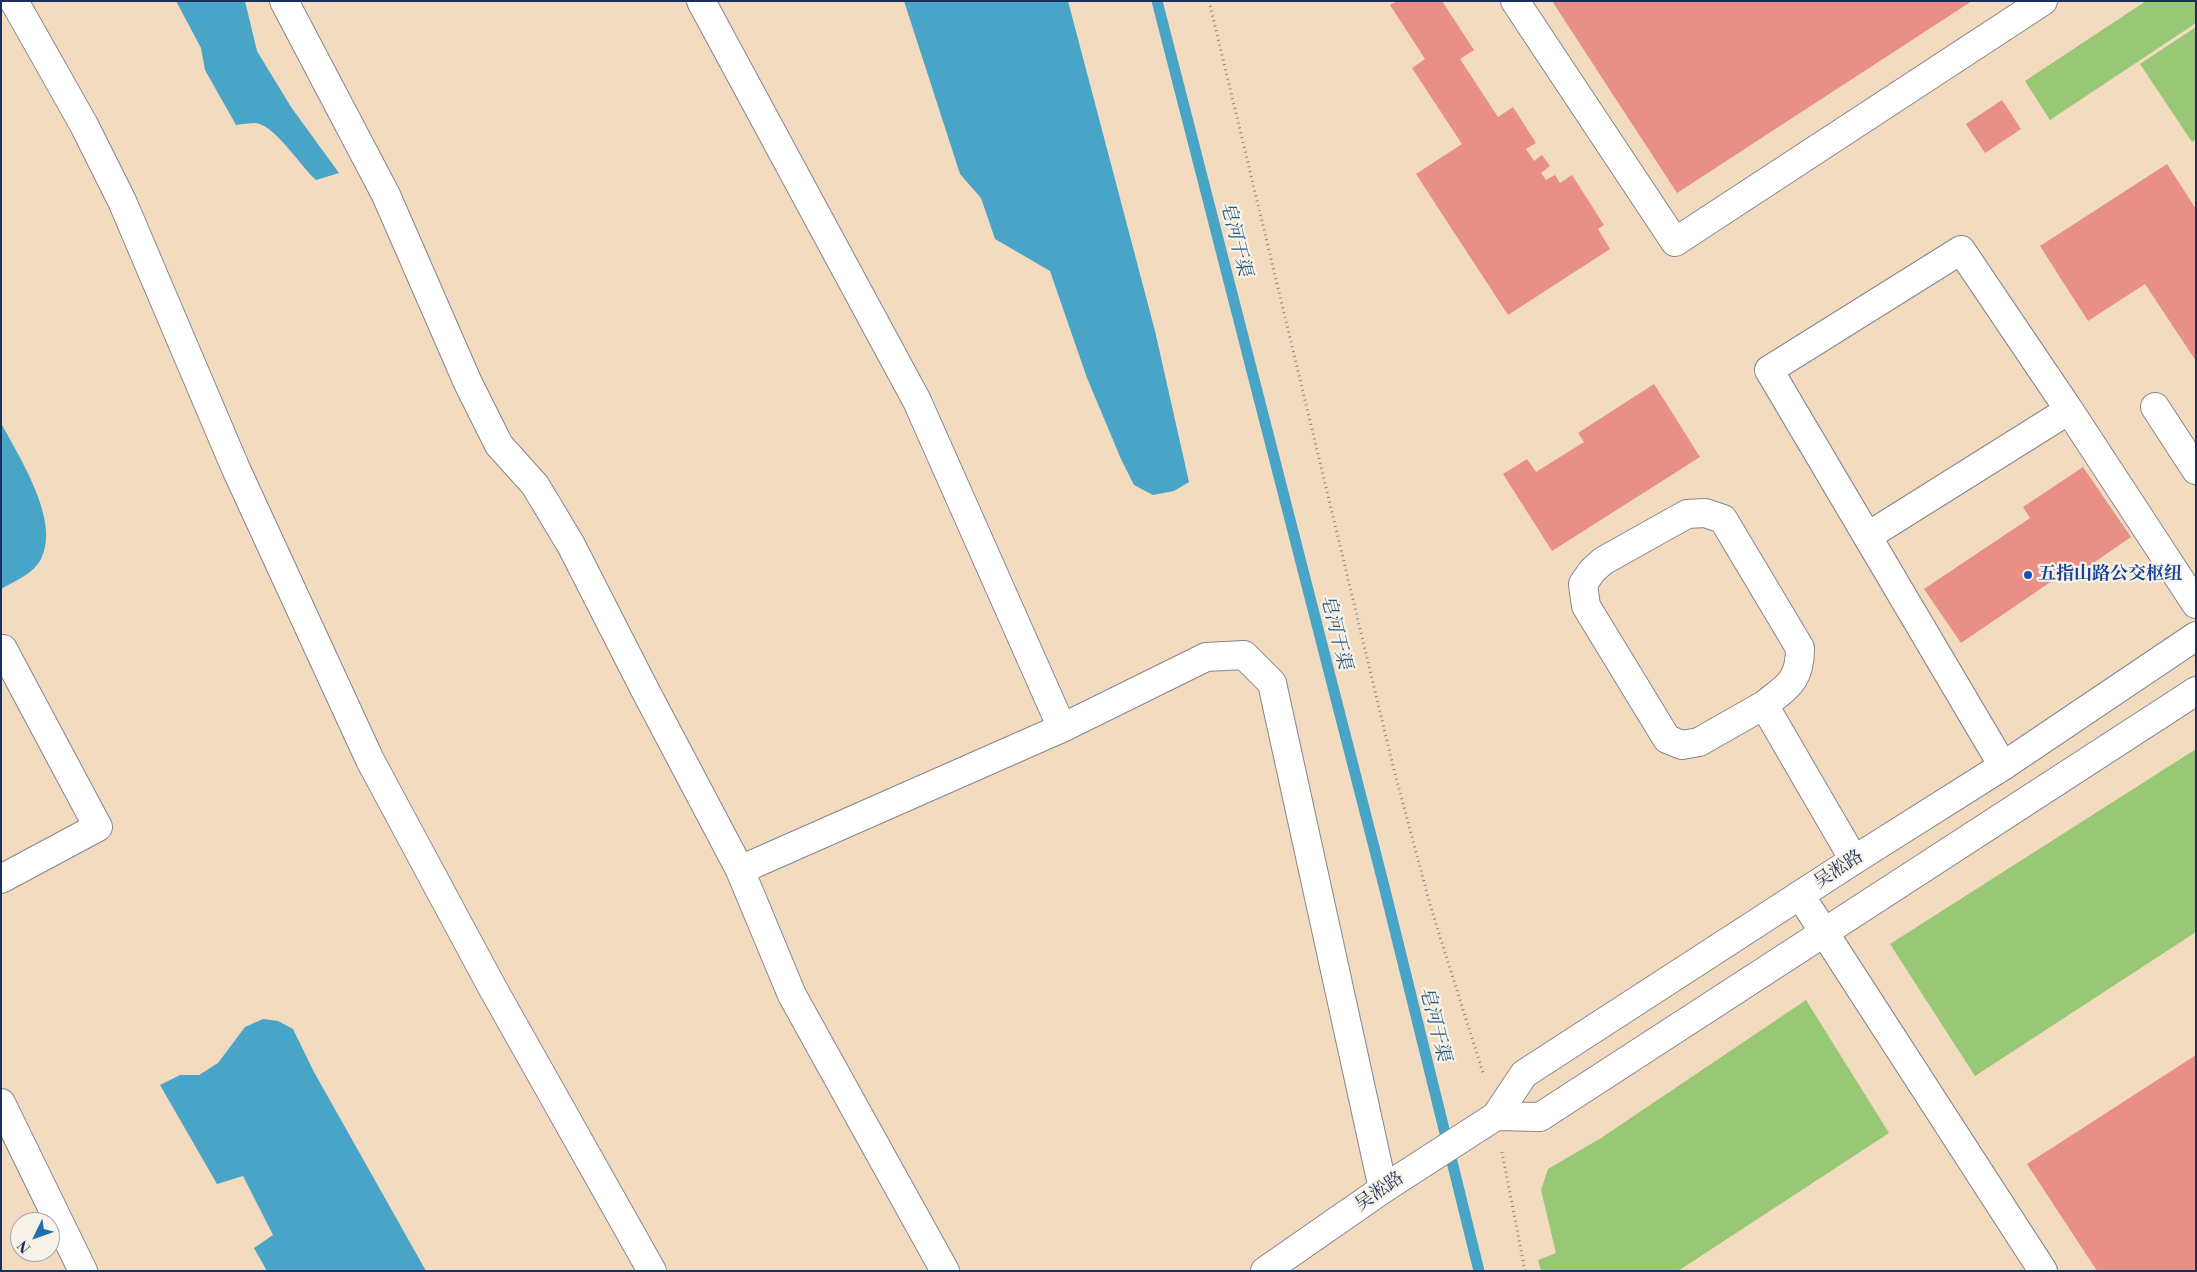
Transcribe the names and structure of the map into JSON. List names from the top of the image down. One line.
{"streets":{"main road":["吴淞路"]},"water":["皂河干渠"],"places":["五指山路公交枢纽"],"north":"bottom left"}
